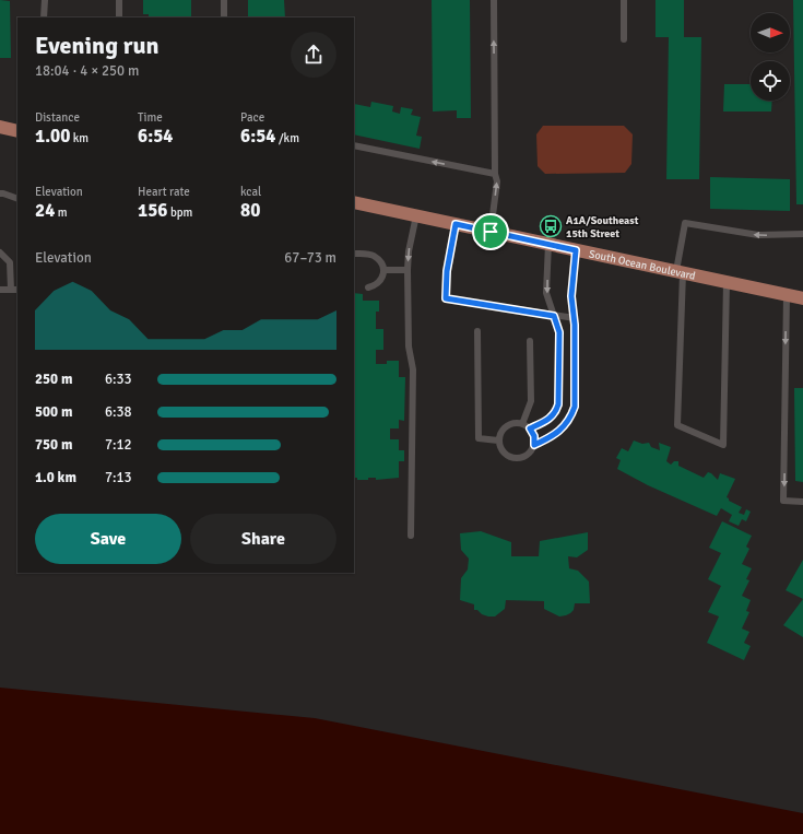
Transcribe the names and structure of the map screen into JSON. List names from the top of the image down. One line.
{"streets":{"main road":["South Ocean Boulevard"]},"places":{"bus stop":["A1A/Southeast 15th Street"]},"north":"right","page":{"heading":["Evening run","18:04 · 4 × 250 m"],"stats":[["Distance","1.00 km"],["Time","6:54"],["Pace","6:54 /km"],["Elevation","24 m"],["Heart rate","156 bpm"],["kcal","80"]],"chart":["Elevation","67–73 m"],"list":[{"name":"250 m","note":"6:33"},{"name":"500 m","note":"6:38"},{"name":"750 m","note":"7:12"},{"name":"1.0 km","note":"7:13"}],"buttons":["Save","Share"]}}
